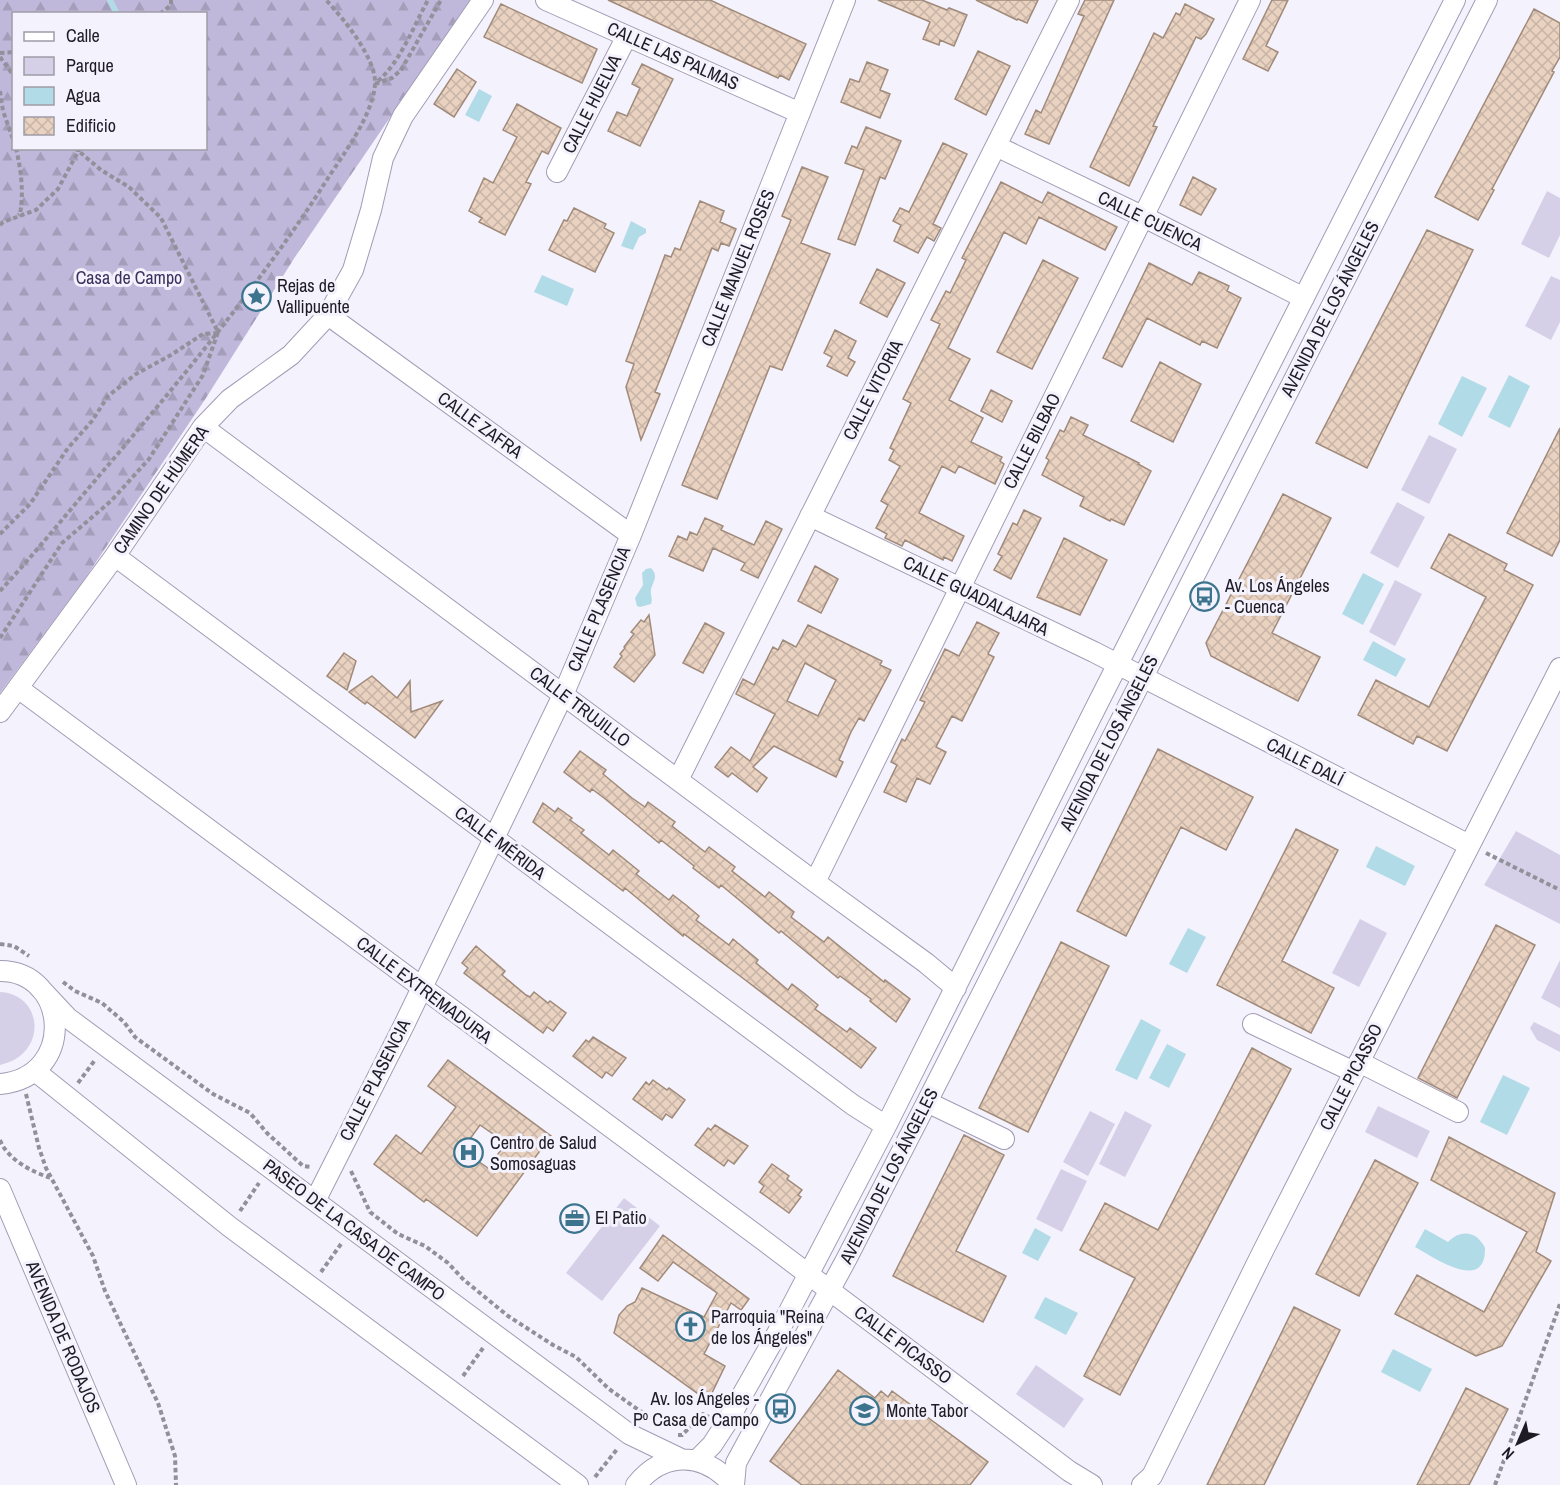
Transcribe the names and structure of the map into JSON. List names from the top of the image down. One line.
{"streets":{"street":["CALLE LAS PALMAS","CALLE HUELVA","CALLE CUENCA","CALLE MANUEL ROSES","AVENIDA DE LOS ÁNGELES","CALLE VITORIA","CALLE ZAFRA","CALLE BILBAO","CAMINO DE HÚMERA","CALLE GUADALAJARA","CALLE PLASENCIA","CALLE TRUJILLO","CALLE DALÍ","CALLE MÉRIDA","CALLE EXTREMADURA","CALLE PICASSO","PASEO DE LA CASA DE CAMPO","AVENIDA DE RODAJOS"]},"crossings":[["CALLE LAS PALMAS","CALLE HUELVA"],["CALLE LAS PALMAS","CALLE MANUEL ROSES"],["CALLE CUENCA","AVENIDA DE LOS ÁNGELES"],["CALLE CUENCA","CALLE VITORIA"],["CALLE CUENCA","CALLE BILBAO"],["CALLE MANUEL ROSES","CALLE ZAFRA"],["CALLE MANUEL ROSES","CALLE PLASENCIA"],["AVENIDA DE LOS ÁNGELES","CALLE GUADALAJARA"],["AVENIDA DE LOS ÁNGELES","CALLE TRUJILLO"],["AVENIDA DE LOS ÁNGELES","CALLE DALÍ"],["AVENIDA DE LOS ÁNGELES","CALLE MÉRIDA"],["AVENIDA DE LOS ÁNGELES","CALLE EXTREMADURA"],["AVENIDA DE LOS ÁNGELES","CALLE PICASSO"],["AVENIDA DE LOS ÁNGELES","PASEO DE LA CASA DE CAMPO"],["CALLE VITORIA","CALLE GUADALAJARA"],["CALLE VITORIA","CALLE TRUJILLO"],["CALLE ZAFRA","CAMINO DE HÚMERA"],["CALLE ZAFRA","CALLE PLASENCIA"],["CALLE BILBAO","CALLE GUADALAJARA"],["CALLE BILBAO","CALLE TRUJILLO"],["CAMINO DE HÚMERA","CALLE TRUJILLO"],["CAMINO DE HÚMERA","CALLE MÉRIDA"],["CAMINO DE HÚMERA","CALLE EXTREMADURA"],["CALLE GUADALAJARA","CALLE DALÍ"],["CALLE PLASENCIA","CALLE TRUJILLO"],["CALLE PLASENCIA","CALLE MÉRIDA"],["CALLE PLASENCIA","CALLE EXTREMADURA"],["CALLE PLASENCIA","PASEO DE LA CASA DE CAMPO"],["CALLE DALÍ","CALLE PICASSO"],["CALLE EXTREMADURA","CALLE PICASSO"]],"parks":["Casa de Campo"],"places":{"place":["Rejas de Vallipuente"],"bus stop":["Av. Los Ángeles - Cuenca","Av. los Ángeles - Pº Casa de Campo"],"hospital":["Centro de Salud Somosaguas"],"office":["El Patio"],"church":["Parroquia \"Reina de los Ángeles\""],"school or university":["Monte Tabor"]},"legend":["Calle","Parque","Agua","Edificio"],"north":"bottom left"}
